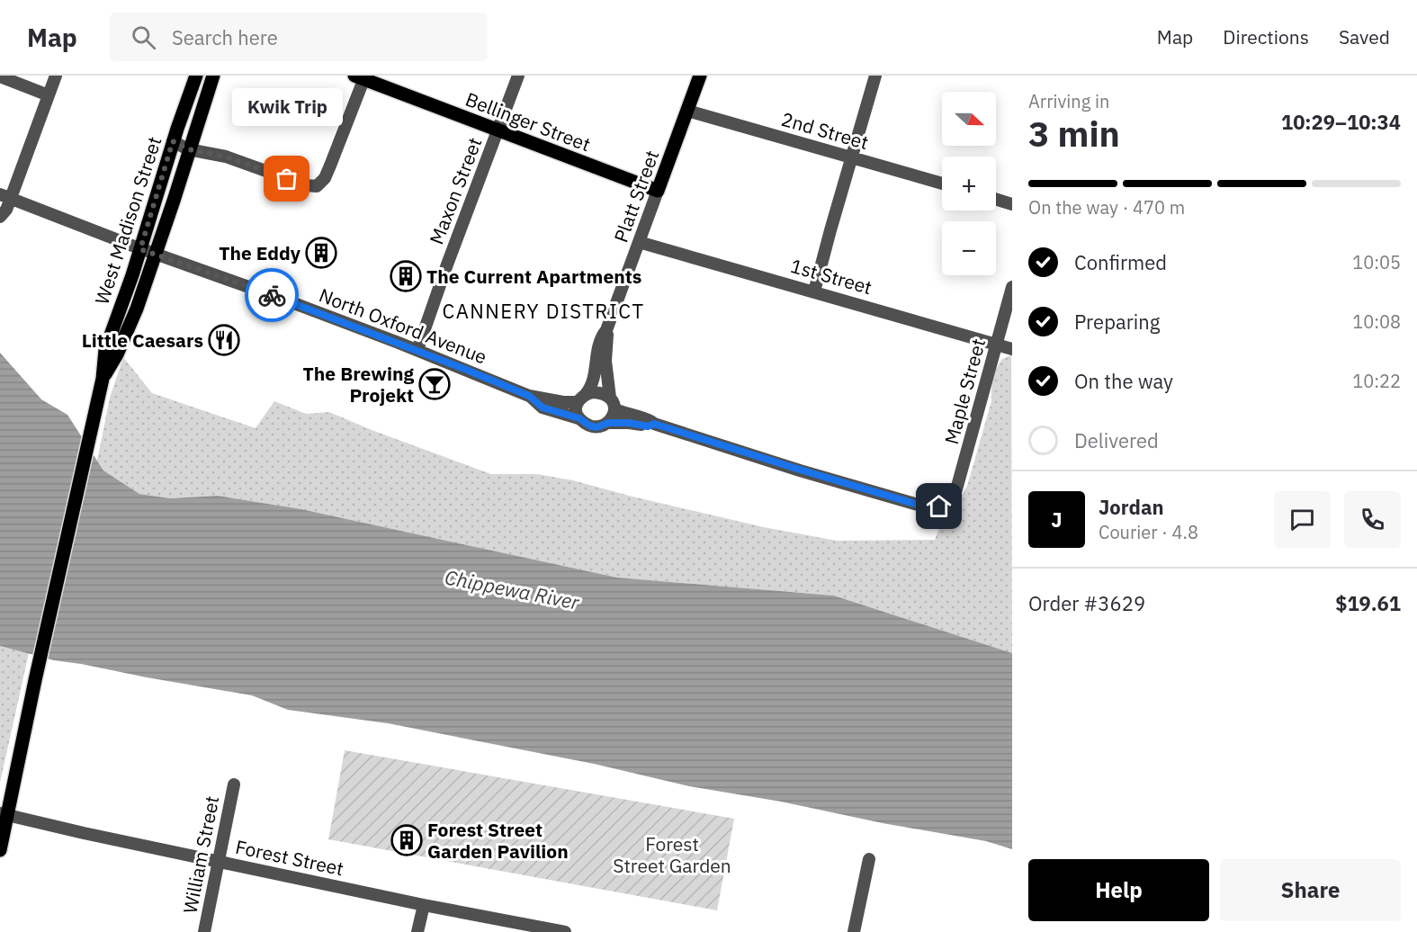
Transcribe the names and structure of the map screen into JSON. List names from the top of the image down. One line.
{"streets":{"main road":["Bellinger Street","Platt Street","West Madison Street"],"street":["2nd Street","Maxon Street","1st Street","North Oxford Avenue","Maple Street","William Street","Forest Street"]},"crossings":[["Bellinger Street","Maxon Street"],["Bellinger Street","Platt Street"],["2nd Street","Platt Street"],["Maxon Street","North Oxford Avenue"],["Platt Street","1st Street"],["Platt Street","North Oxford Avenue"],["West Madison Street","North Oxford Avenue"],["West Madison Street","Forest Street"],["1st Street","Maple Street"],["William Street","Forest Street"]],"districts":["CANNERY DISTRICT"],"water":["Chippewa River"],"parks":["Forest Street Garden"],"places":{"other":["Kwik Trip"],"building":["The Eddy","The Current Apartments","Forest Street Garden Pavilion"],"restaurant":["Little Caesars"],"bar":["The Brewing Projekt"]},"north":"right","page":{"header":"Map","search":"Search here","nav":["Map","Directions","Saved"],"heading":["3 min","Arriving in","10:29–10:34"],"panel":["Jordan","Courier · 4.8","Order #3629","$19.61"],"bubble":"Kwik Trip","map_buttons":["+","−"],"bar":"On the way · 470 m","list":[["Confirmed","10:05"],["Preparing","10:08"],["On the way","10:22"],"Delivered"],"round":"J","buttons":["Help","Share"]}}
